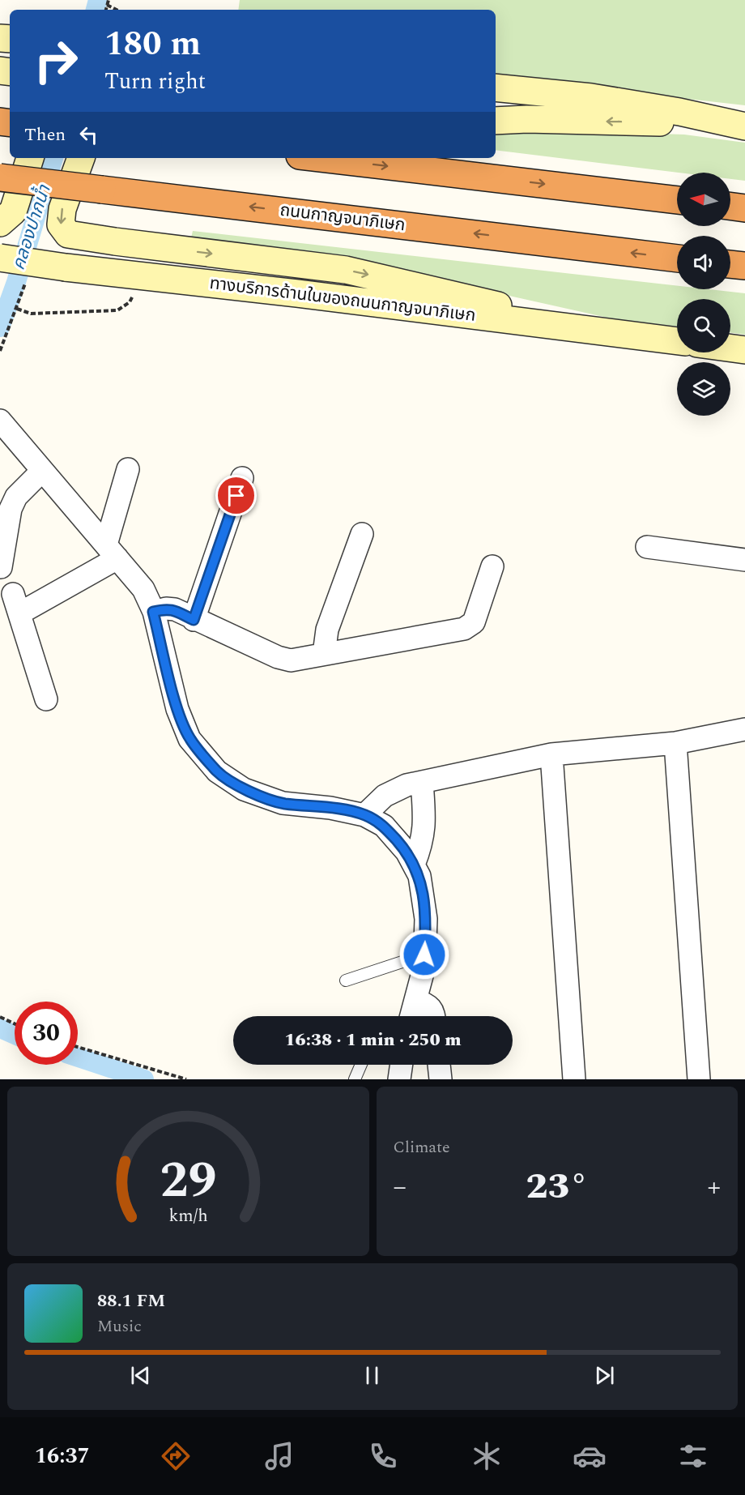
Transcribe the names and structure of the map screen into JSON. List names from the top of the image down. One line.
{"streets":{"highway":["ถนนกาญจนาภิเษก"],"main road":["ทางบริการด้านในของถนนกาญจนาภิเษก"]},"water":["คลองปากน้ำ"],"north":"left","page":{"turn":["180 m","Turn right"],"then":"Then","limit":"30","trip":"16:38 · 1 min · 250 m","tile":"Climate","heat":["−","23°","+"],"song":["88.1 FM","Music"],"tabs":"16:37","gauge":["29","km/h"]}}
